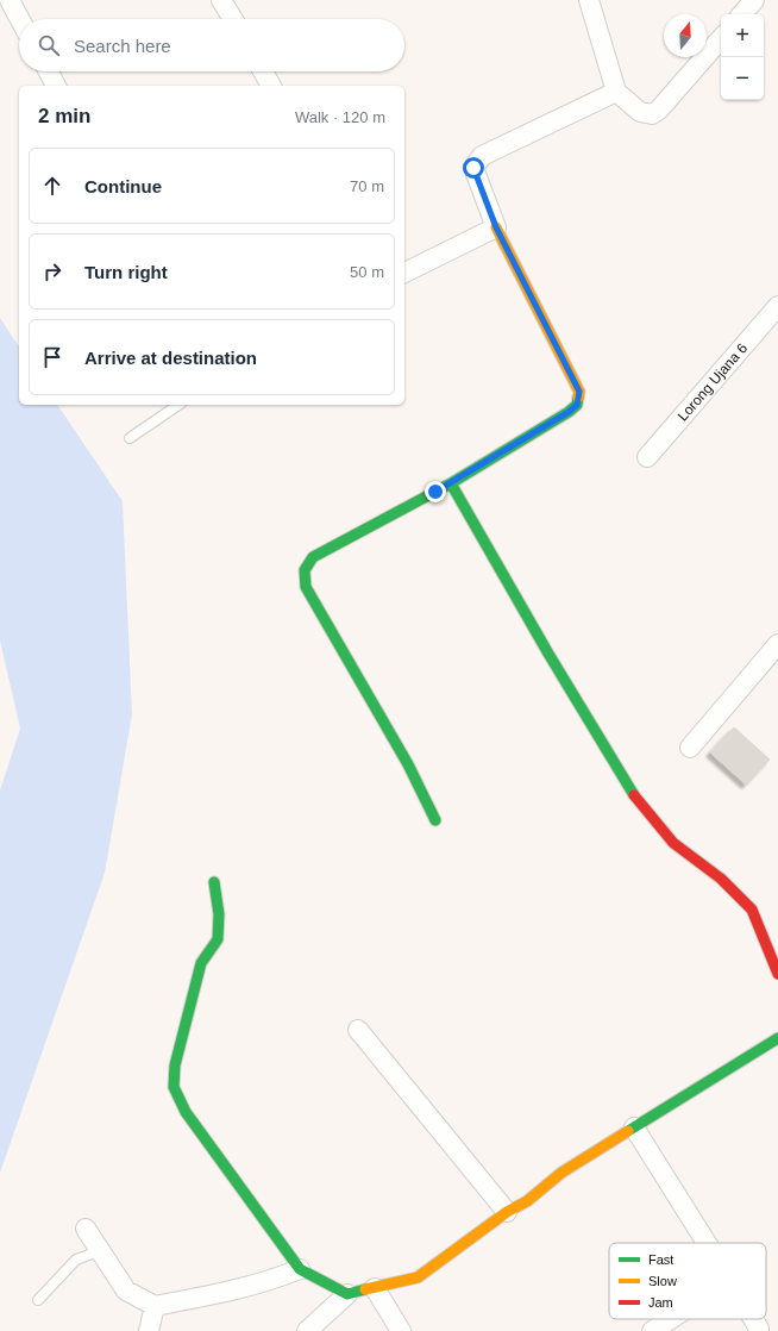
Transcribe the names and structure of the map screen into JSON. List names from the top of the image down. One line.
{"streets":{"street":["Lorong Ujana 6"]},"legend":["Fast","Slow","Jam"],"north":"top","page":{"map_buttons":["+","−"],"search":"Search here","heading":["2 min","Walk · 120 m"],"list":[["Continue","70 m"],["Turn right","50 m"],"Arrive at destination"]}}
